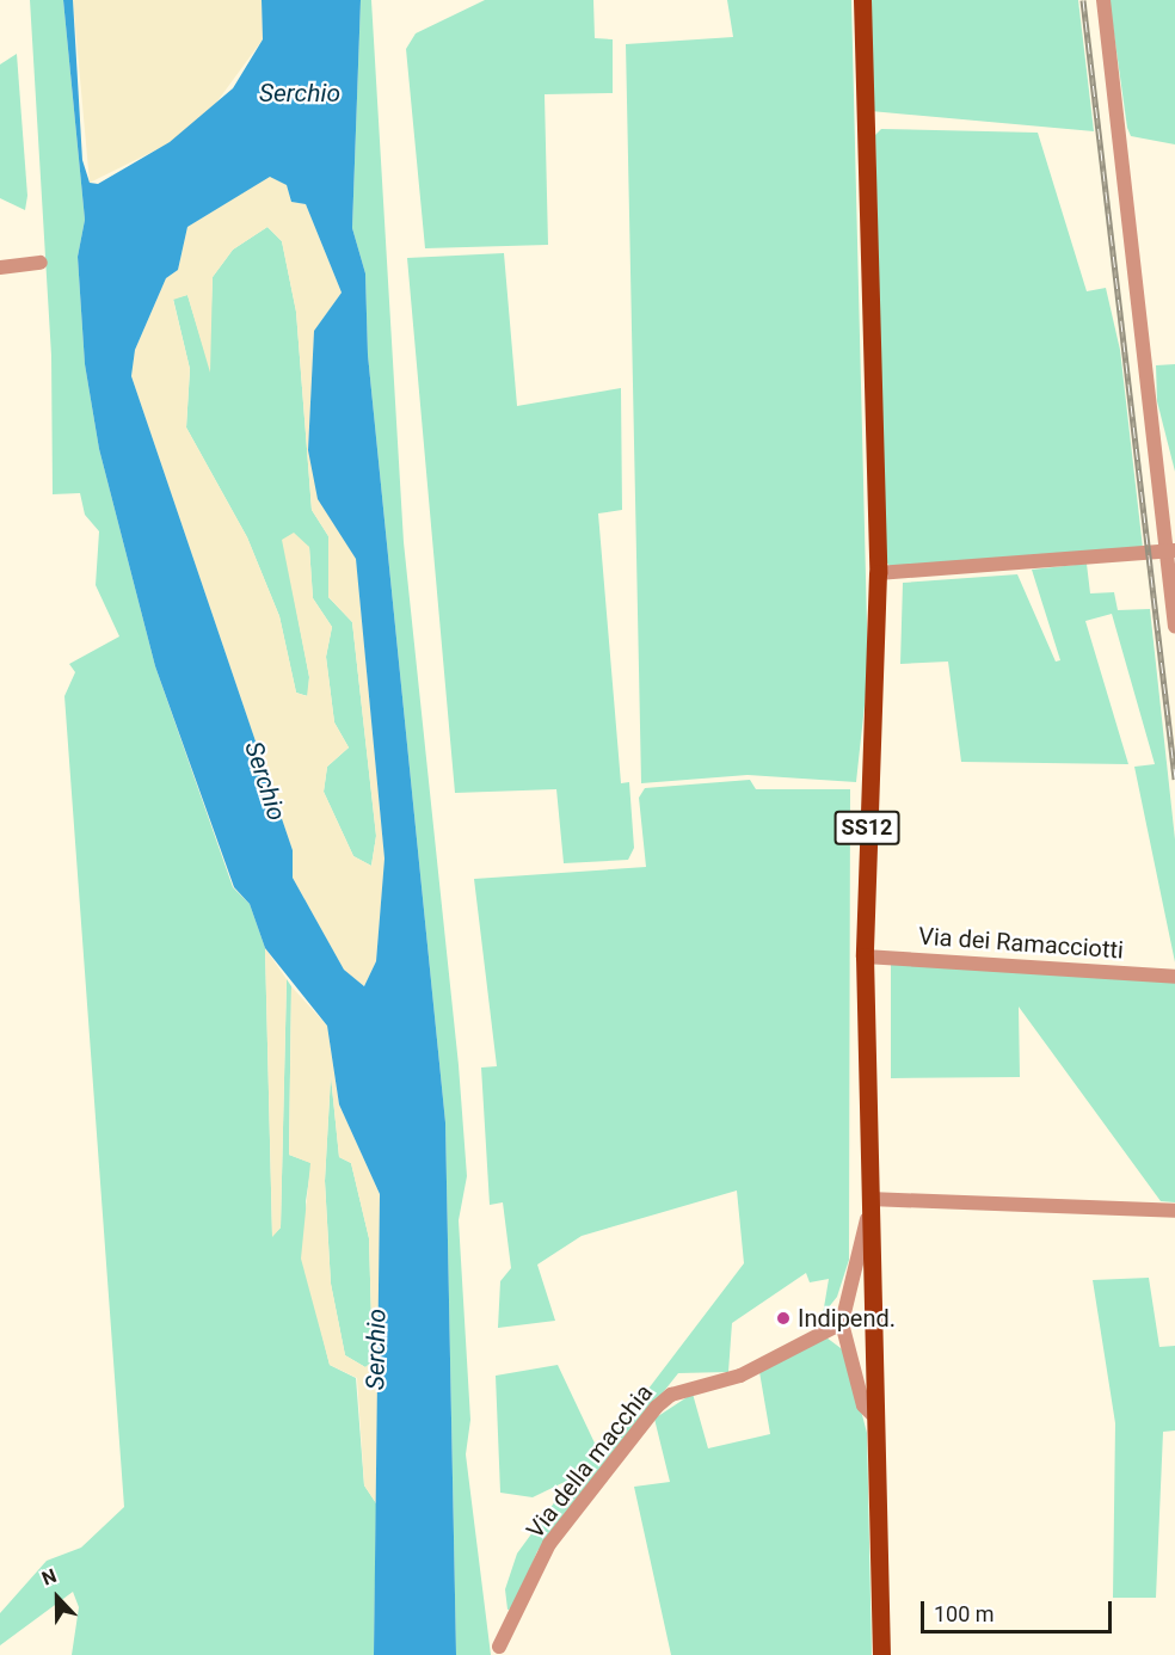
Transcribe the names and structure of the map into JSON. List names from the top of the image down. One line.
{"streets":{"main road":["SS12"],"street":["Via dei Ramacciotti","Via della macchia"]},"crossings":[["SS12","Via dei Ramacciotti"]],"water":["Serchio"],"places":["Indipend."],"scale_bar":"100 m","north":"top"}
